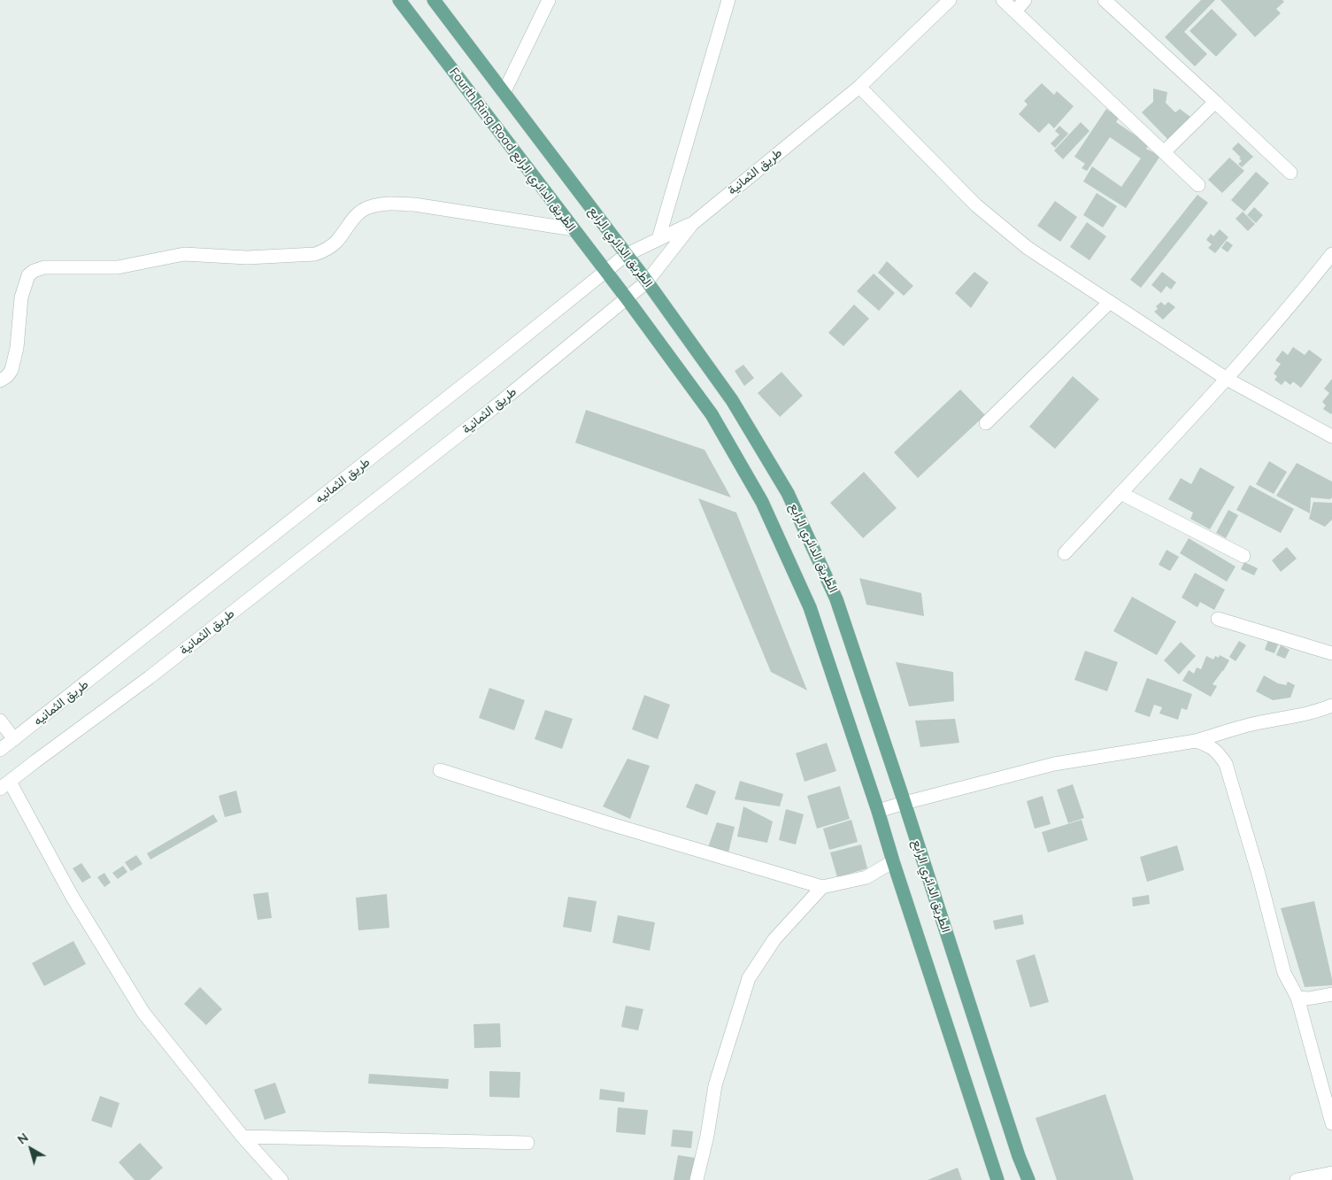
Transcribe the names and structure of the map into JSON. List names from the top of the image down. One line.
{"streets":{"main road":["Fourth Ring Road الطريق الدائري الرابع","الطريق الدائري الرابع"],"street":["طريق الثمانية","طريق الثمانيه"]},"crossings":[["Fourth Ring Road الطريق الدائري الرابع","طريق الثمانية"],["Fourth Ring Road الطريق الدائري الرابع","طريق الثمانيه"],["طريق الثمانية","الطريق الدائري الرابع"],["طريق الثمانية","طريق الثمانيه"],["الطريق الدائري الرابع","طريق الثمانيه"]],"north":"top left"}
